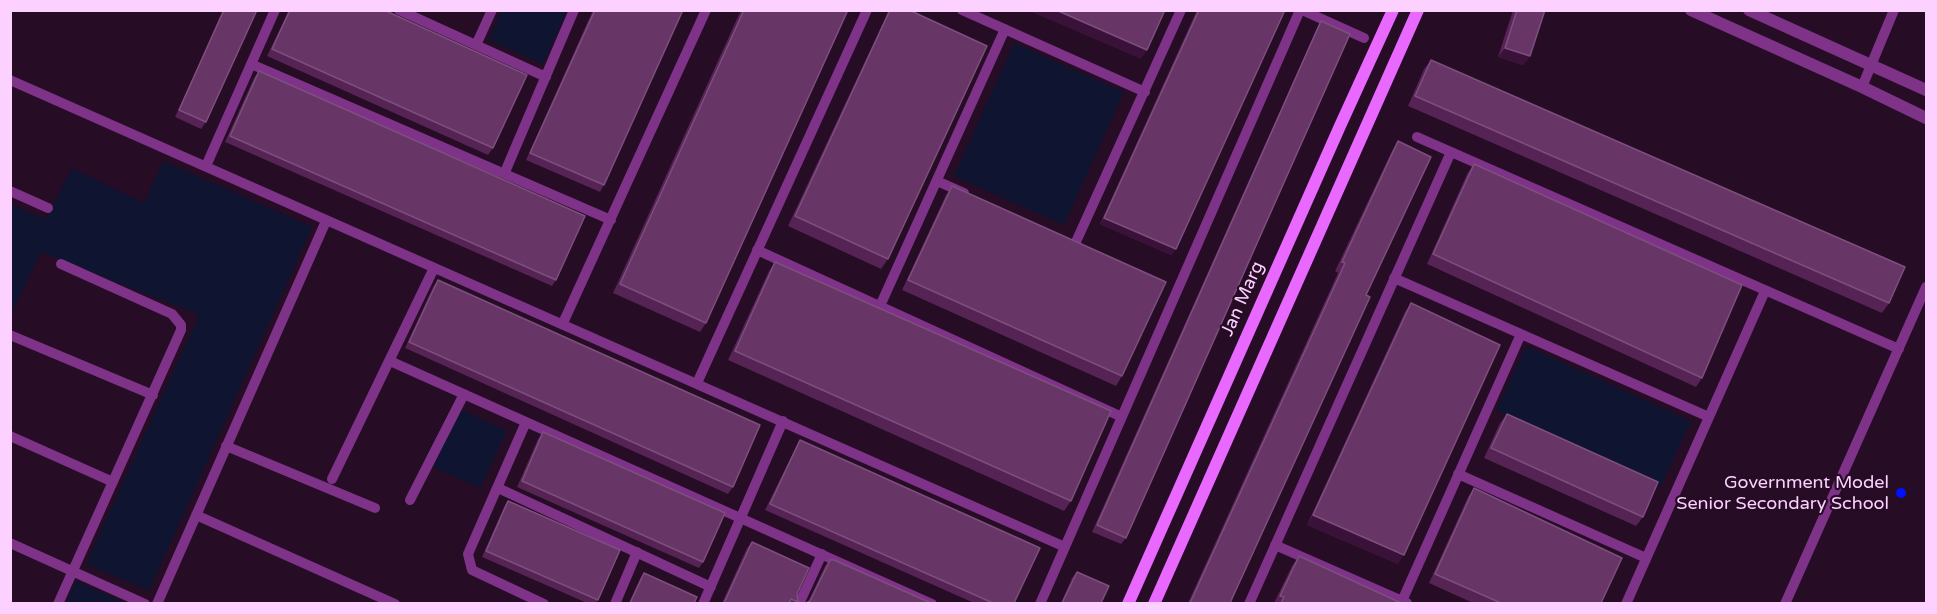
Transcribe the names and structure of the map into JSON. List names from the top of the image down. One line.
{"streets":{"main road":["Jan Marg"]},"places":["Government Model Senior Secondary School"]}
